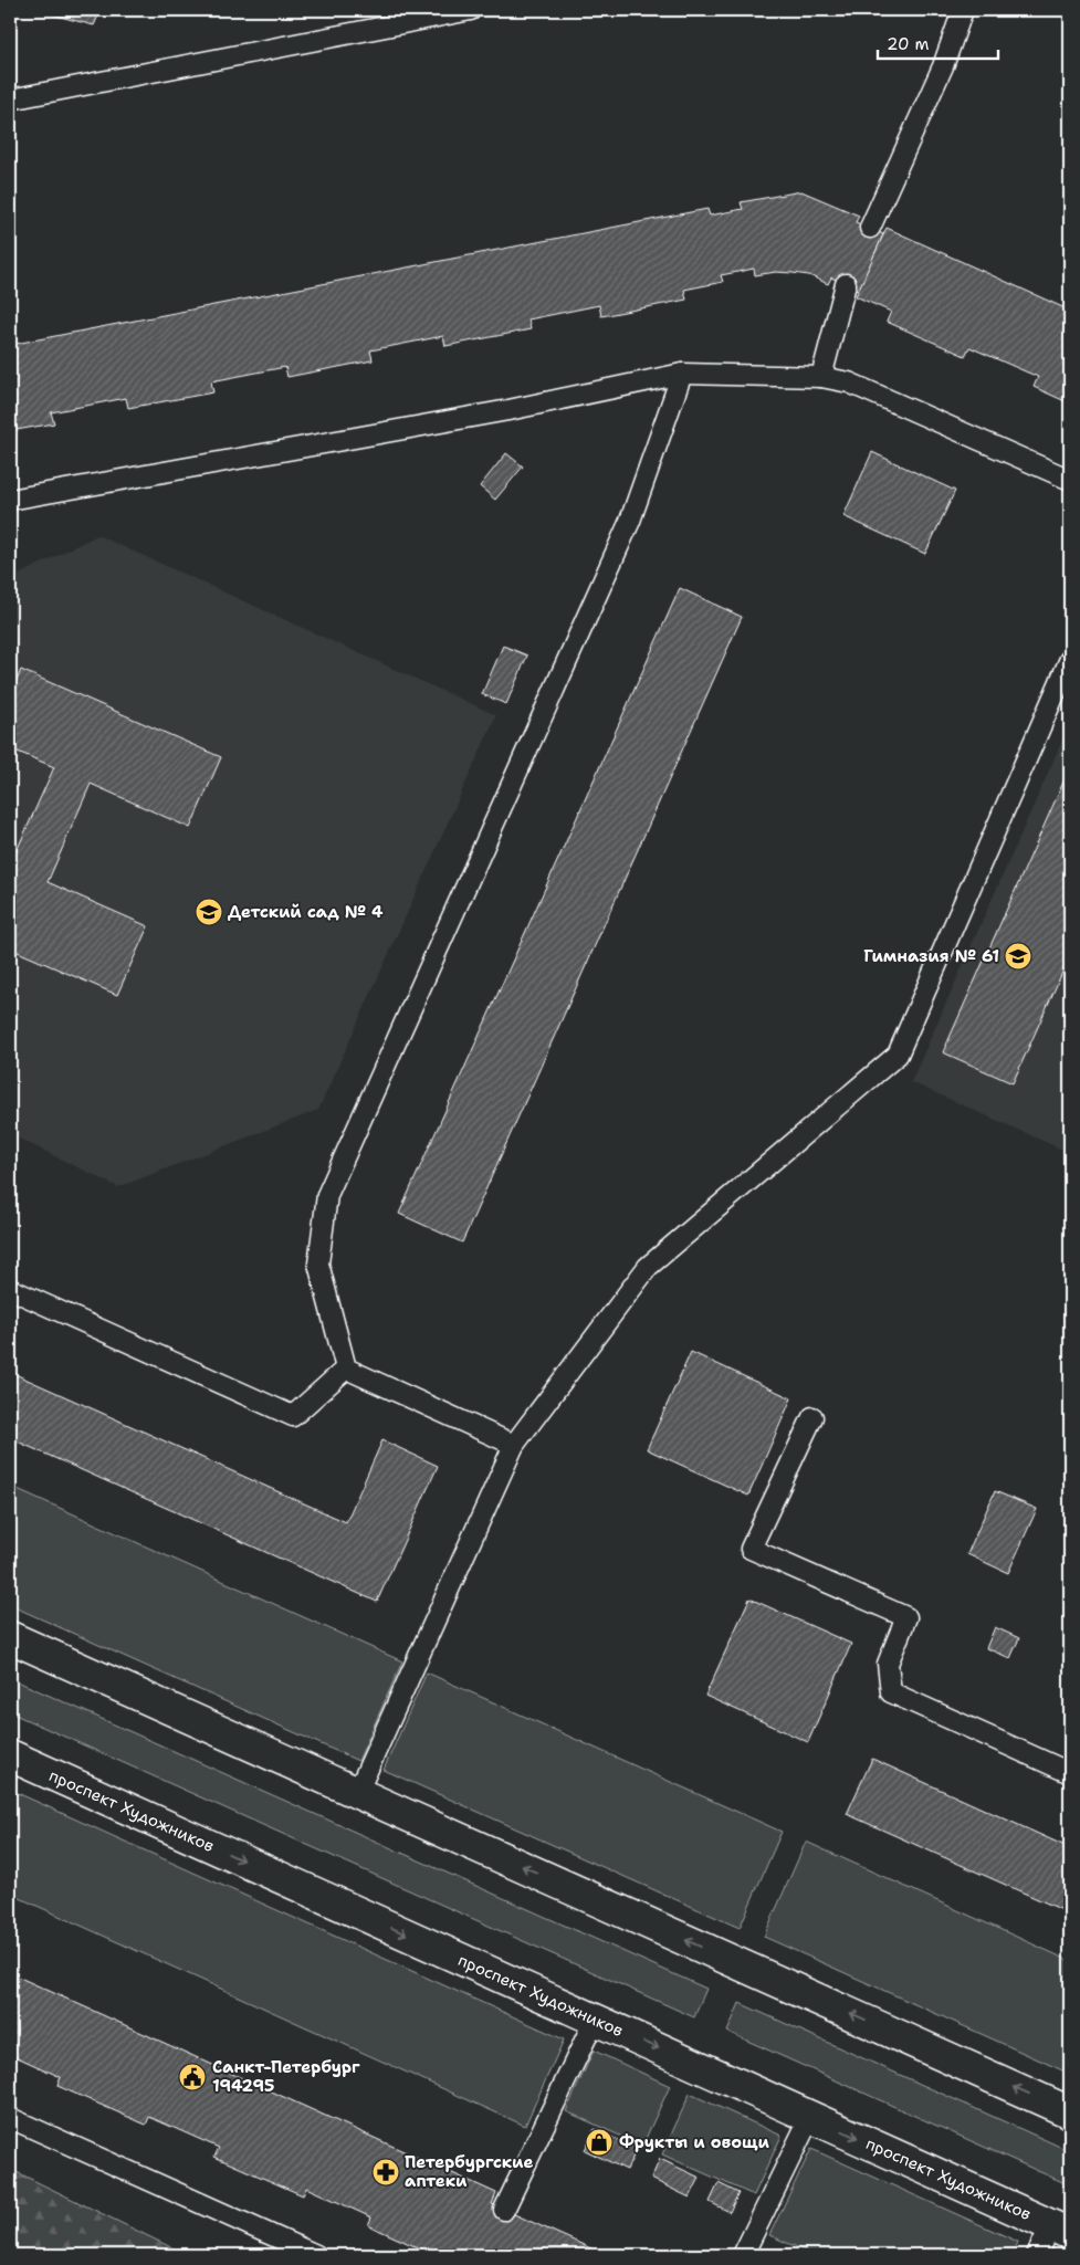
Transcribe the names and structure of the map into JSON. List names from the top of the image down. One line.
{"streets":{"street":["проспект Художников"]},"places":{"school or university":["Детский сад № 4","Гимназия № 61"],"public building":["Санкт-Петербург 194295"],"shop":["Фрукты и овощи"],"pharmacy":["Петербургские аптеки"]},"scale_bar":"20 m"}
